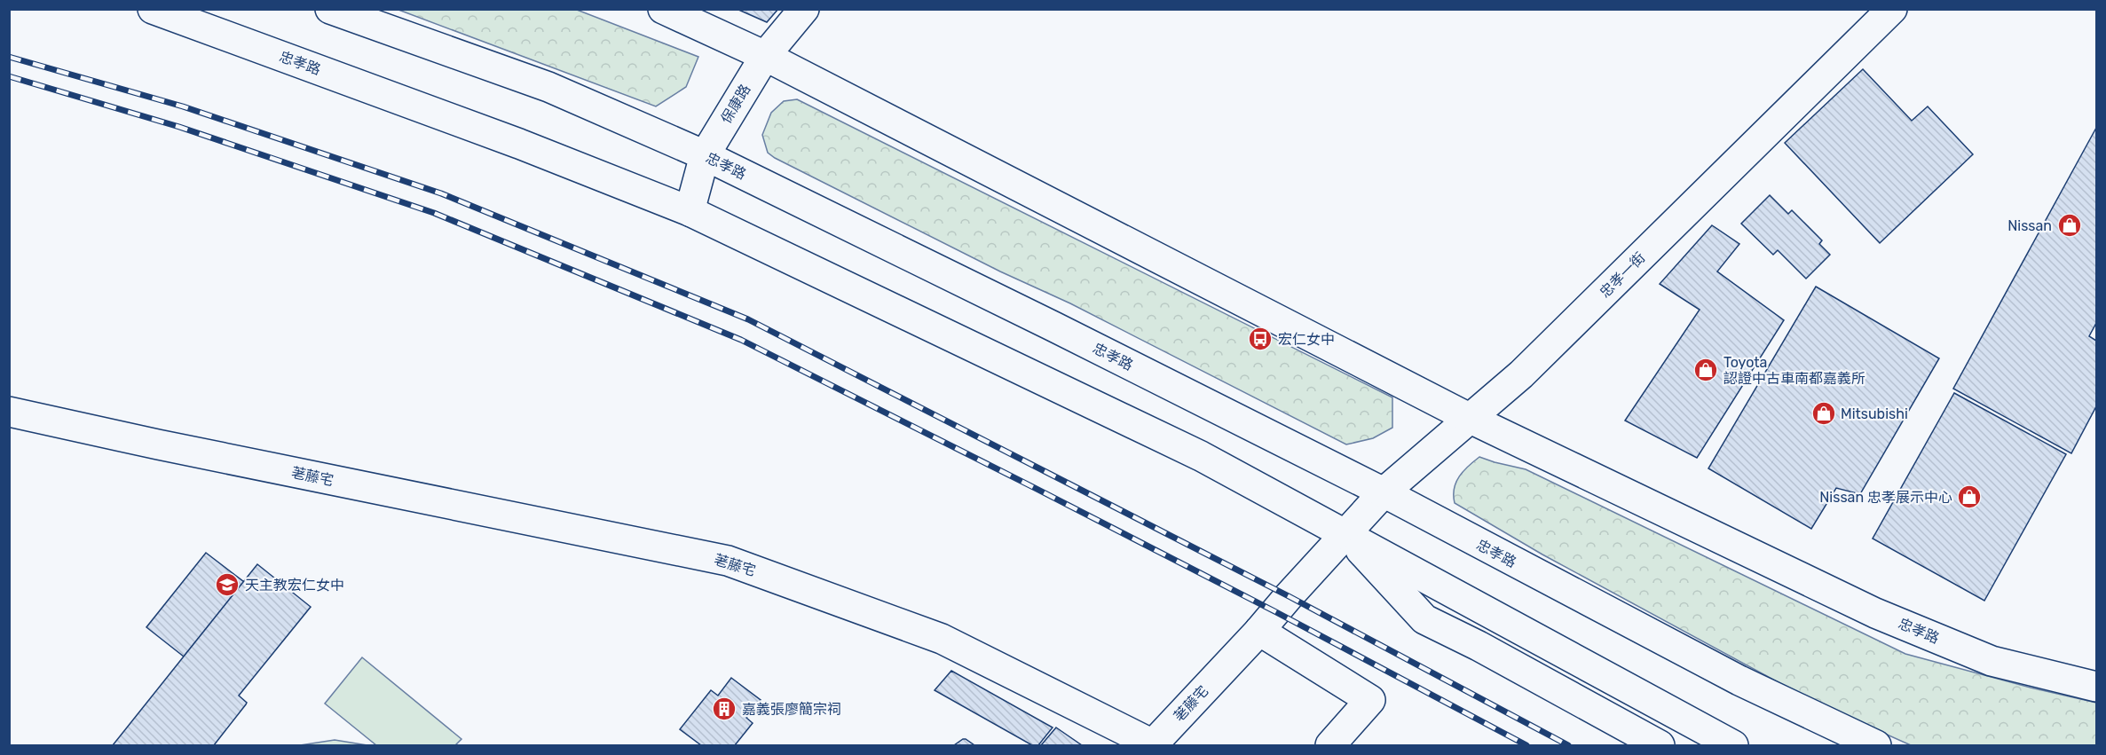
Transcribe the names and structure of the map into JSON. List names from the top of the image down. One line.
{"streets":{"main road":["忠孝路","保康路","忠孝一街","荖藤宅"]},"crossings":[["忠孝路","保康路"],["忠孝路","忠孝一街"],["忠孝路","荖藤宅"],["忠孝一街","荖藤宅"]],"places":{"shop":["Nissan","Toyota 認證中古車南都嘉義所","Mitsubishi","Nissan 忠孝展示中心"],"bus stop":["宏仁女中"],"school or university":["天主教宏仁女中"],"building":["嘉義張廖簡宗祠"]}}
